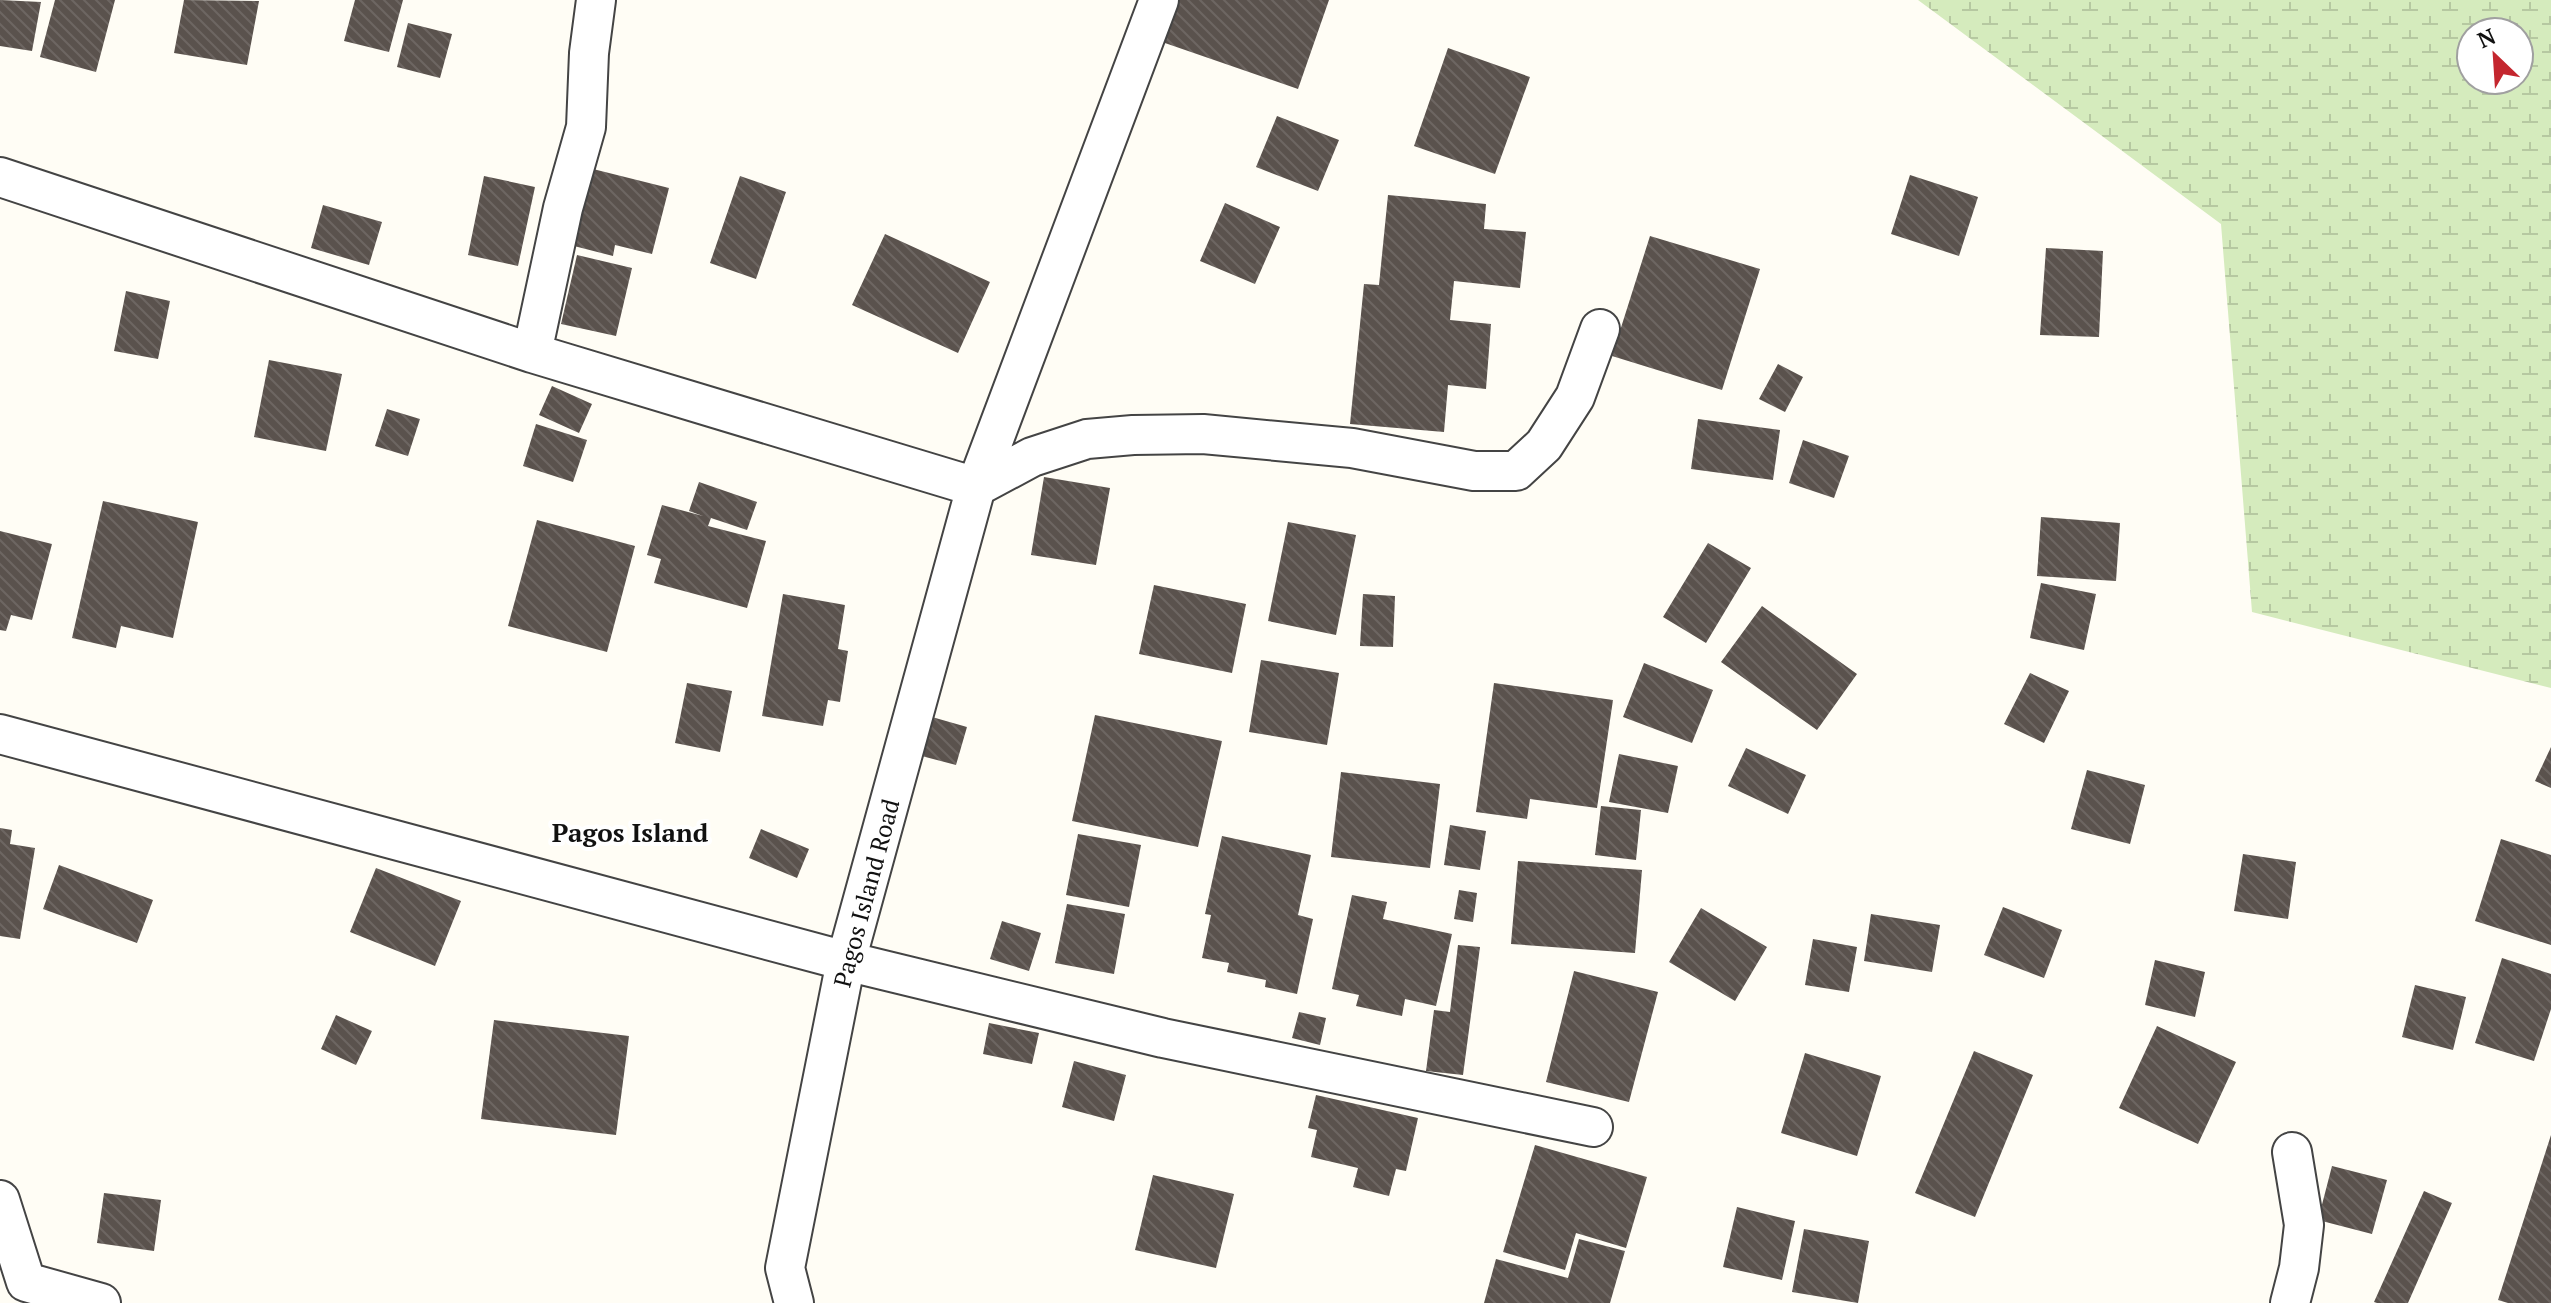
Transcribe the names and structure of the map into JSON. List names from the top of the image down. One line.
{"streets":{"street":["Pagos Island Road"]},"districts":["Pagos Island"],"north":"top left"}
